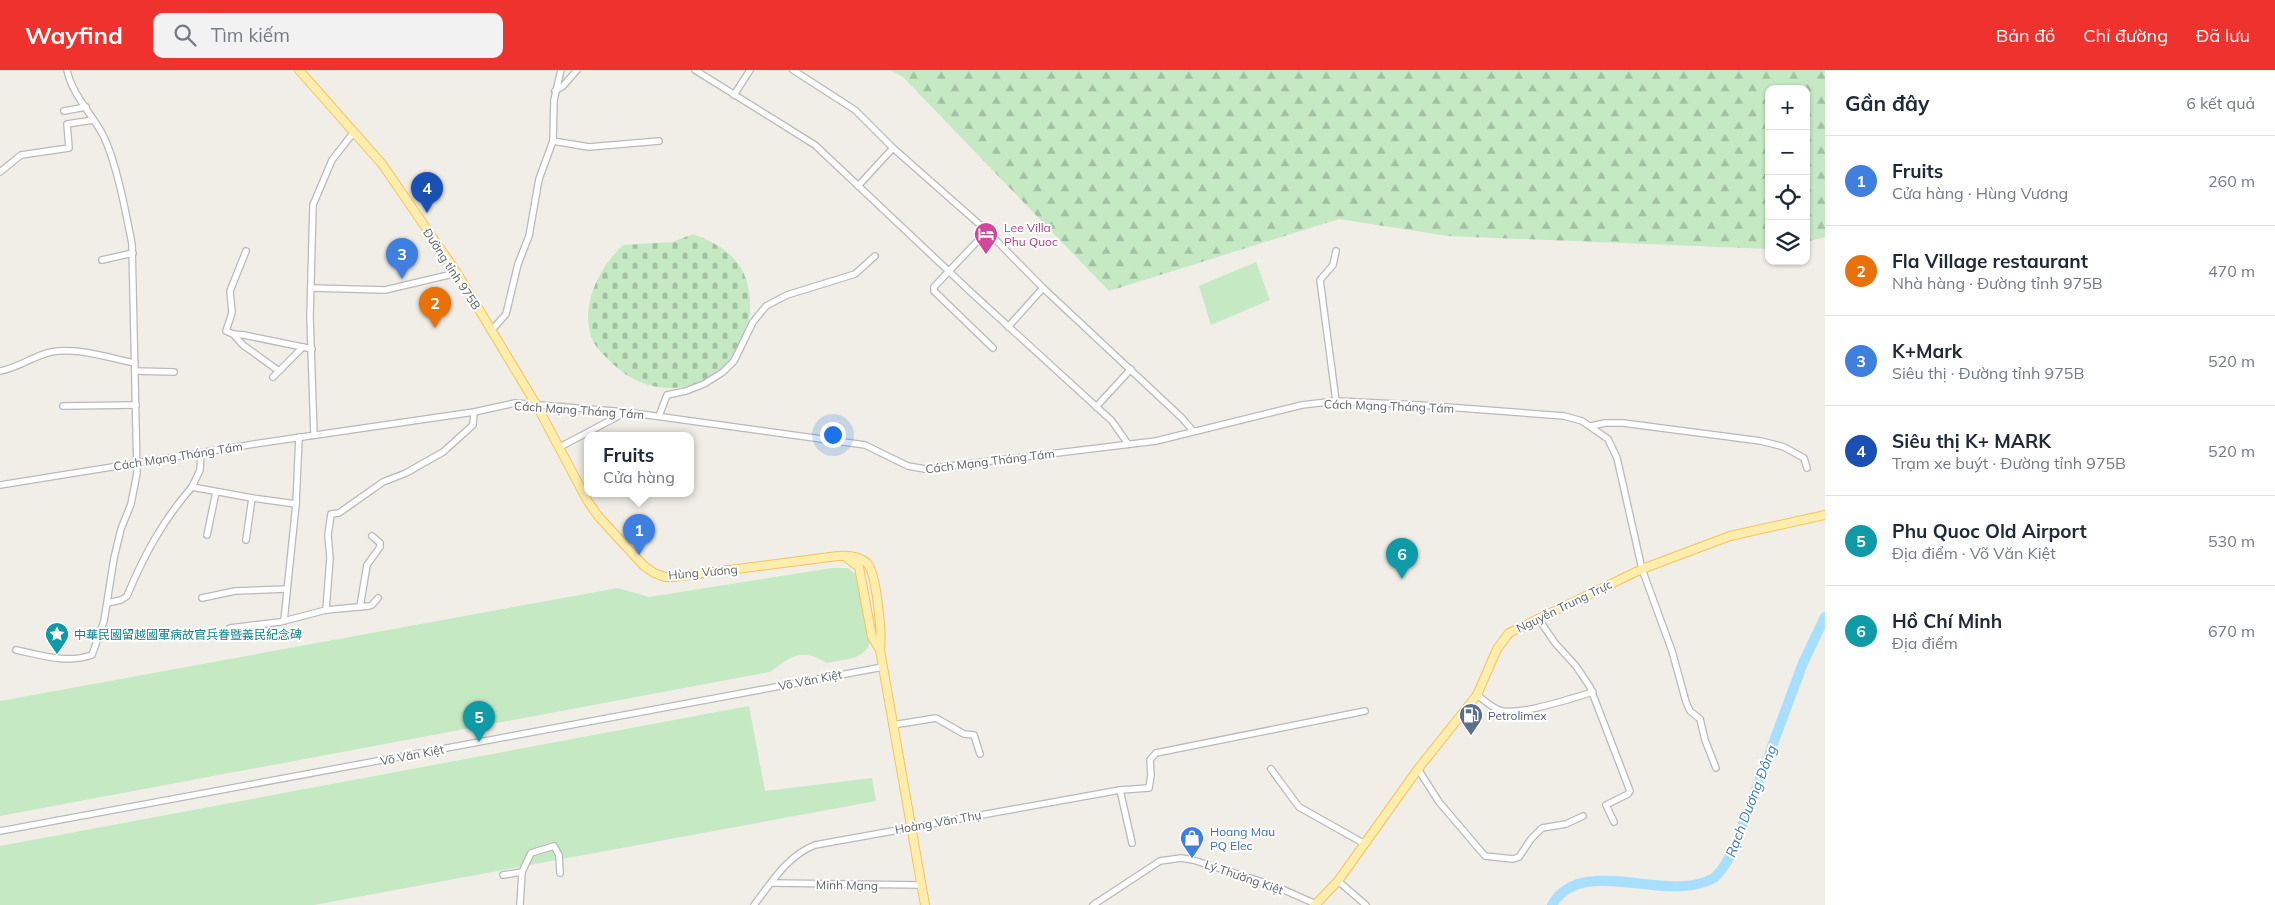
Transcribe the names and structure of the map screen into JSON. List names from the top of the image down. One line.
{"streets":{"main road":["Đường tỉnh 975B","Hùng Vương","Nguyễn Trung Trực"],"street":["Cách Mạng Tháng Tám","Võ Văn Kiệt","Hoàng Văn Thụ","Lý Thường Kiệt","Minh Mạng"]},"crossings":[["Đường tỉnh 975B","Cách Mạng Tháng Tám"],["Đường tỉnh 975B","Hùng Vương"],["Cách Mạng Tháng Tám","Hùng Vương"],["Cách Mạng Tháng Tám","Nguyễn Trung Trực"],["Hùng Vương","Võ Văn Kiệt"],["Hùng Vương","Hoàng Văn Thụ"],["Hùng Vương","Minh Mạng"],["Nguyễn Trung Trực","Lý Thường Kiệt"],["Hoàng Văn Thụ","Minh Mạng"]],"water":["Rạch Dương Đông"],"places":{"hotel":["Lee Villa Phu Quoc"],"place":["中華民國留越國軍病故官兵眷暨義民紀念碑"],"fuel station":["Petrolimex"],"shop":["Hoang Mau PQ Elec"]},"page":{"header":"Wayfind","search":"Tìm kiếm","nav":["Bản đồ","Chỉ đường","Đã lưu"],"heading":["Gần đây","6 kết quả"],"map_buttons":["+","−"],"list":[{"mark":"1","name":"Fruits","note":"Cửa hàng · Hùng Vương","value":"260 m"},{"mark":"2","name":"Fla Village restaurant","note":"Nhà hàng · Đường tỉnh 975B","value":"470 m"},{"mark":"3","name":"K+Mark","note":"Siêu thị · Đường tỉnh 975B","value":"520 m"},{"mark":"4","name":"Siêu thị K+ MARK","note":"Trạm xe buýt · Đường tỉnh 975B","value":"520 m"},{"mark":"5","name":"Phu Quoc Old Airport","note":"Địa điểm · Võ Văn Kiệt","value":"530 m"},{"mark":"6","name":"Hồ Chí Minh","note":"Địa điểm","value":"670 m"}],"pins":["4","3","2","1","6","5"],"popup":["Fruits","Cửa hàng"]}}
